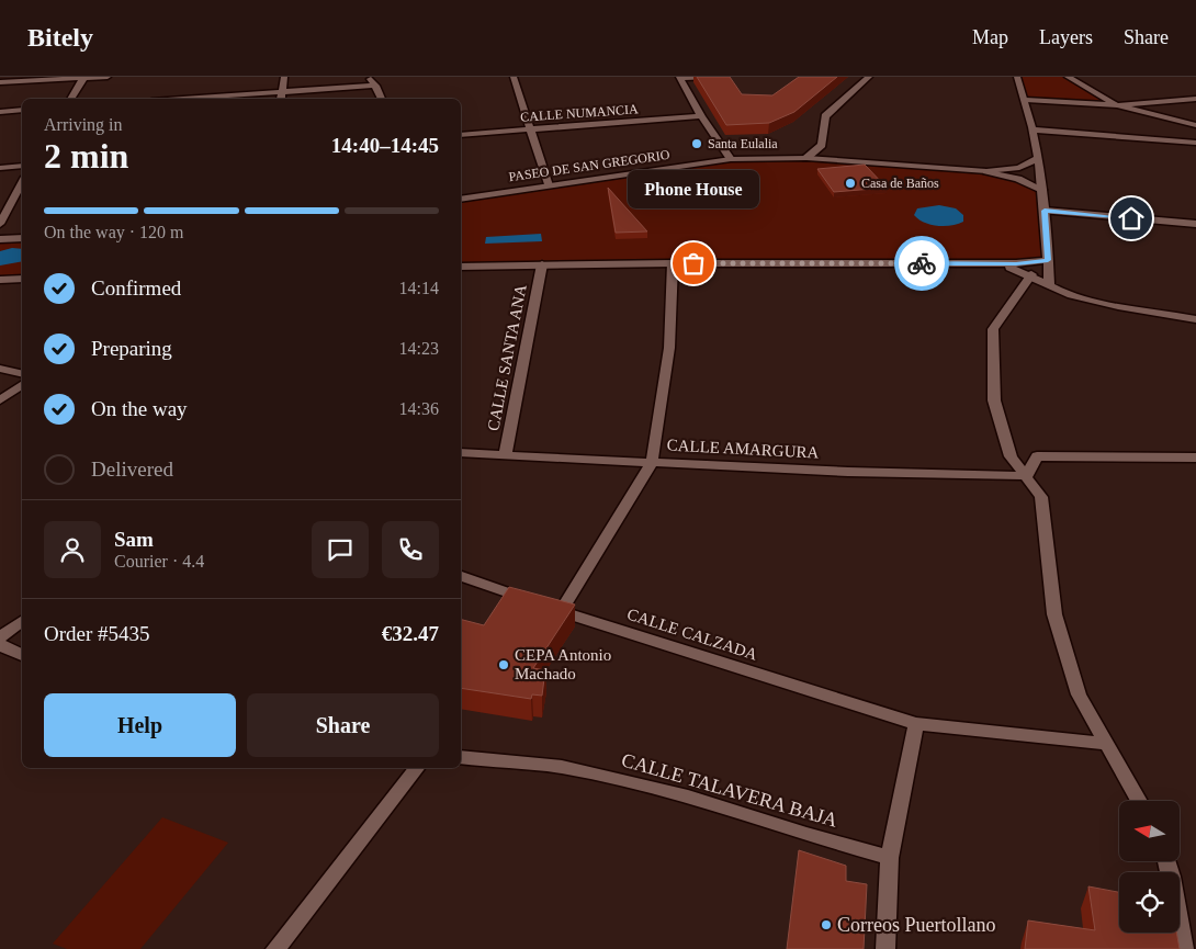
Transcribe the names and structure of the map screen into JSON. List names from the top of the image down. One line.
{"streets":{"street":["CALLE NUMANCIA","PASEO DE SAN GREGORIO","CALLE SANTA ANA","CALLE AMARGURA","CALLE CALZADA","CALLE TALAVERA BAJA"]},"crossings":[["CALLE SANTA ANA","CALLE AMARGURA"]],"places":["Santa Eulalia","Casa de Baños","Phone House","CEPA Antonio Machado","Correos Puertollano"],"north":"left","page":{"header":"Bitely","nav":["Map","Layers","Share"],"heading":["2 min","Arriving in","14:40–14:45"],"panel":["Sam","Courier · 4.4","Order #5435","€32.47"],"bubble":"Phone House","bar":"On the way · 120 m","list":[["Confirmed","14:14"],["Preparing","14:23"],["On the way","14:36"],"Delivered"],"buttons":["Help","Share"]}}
